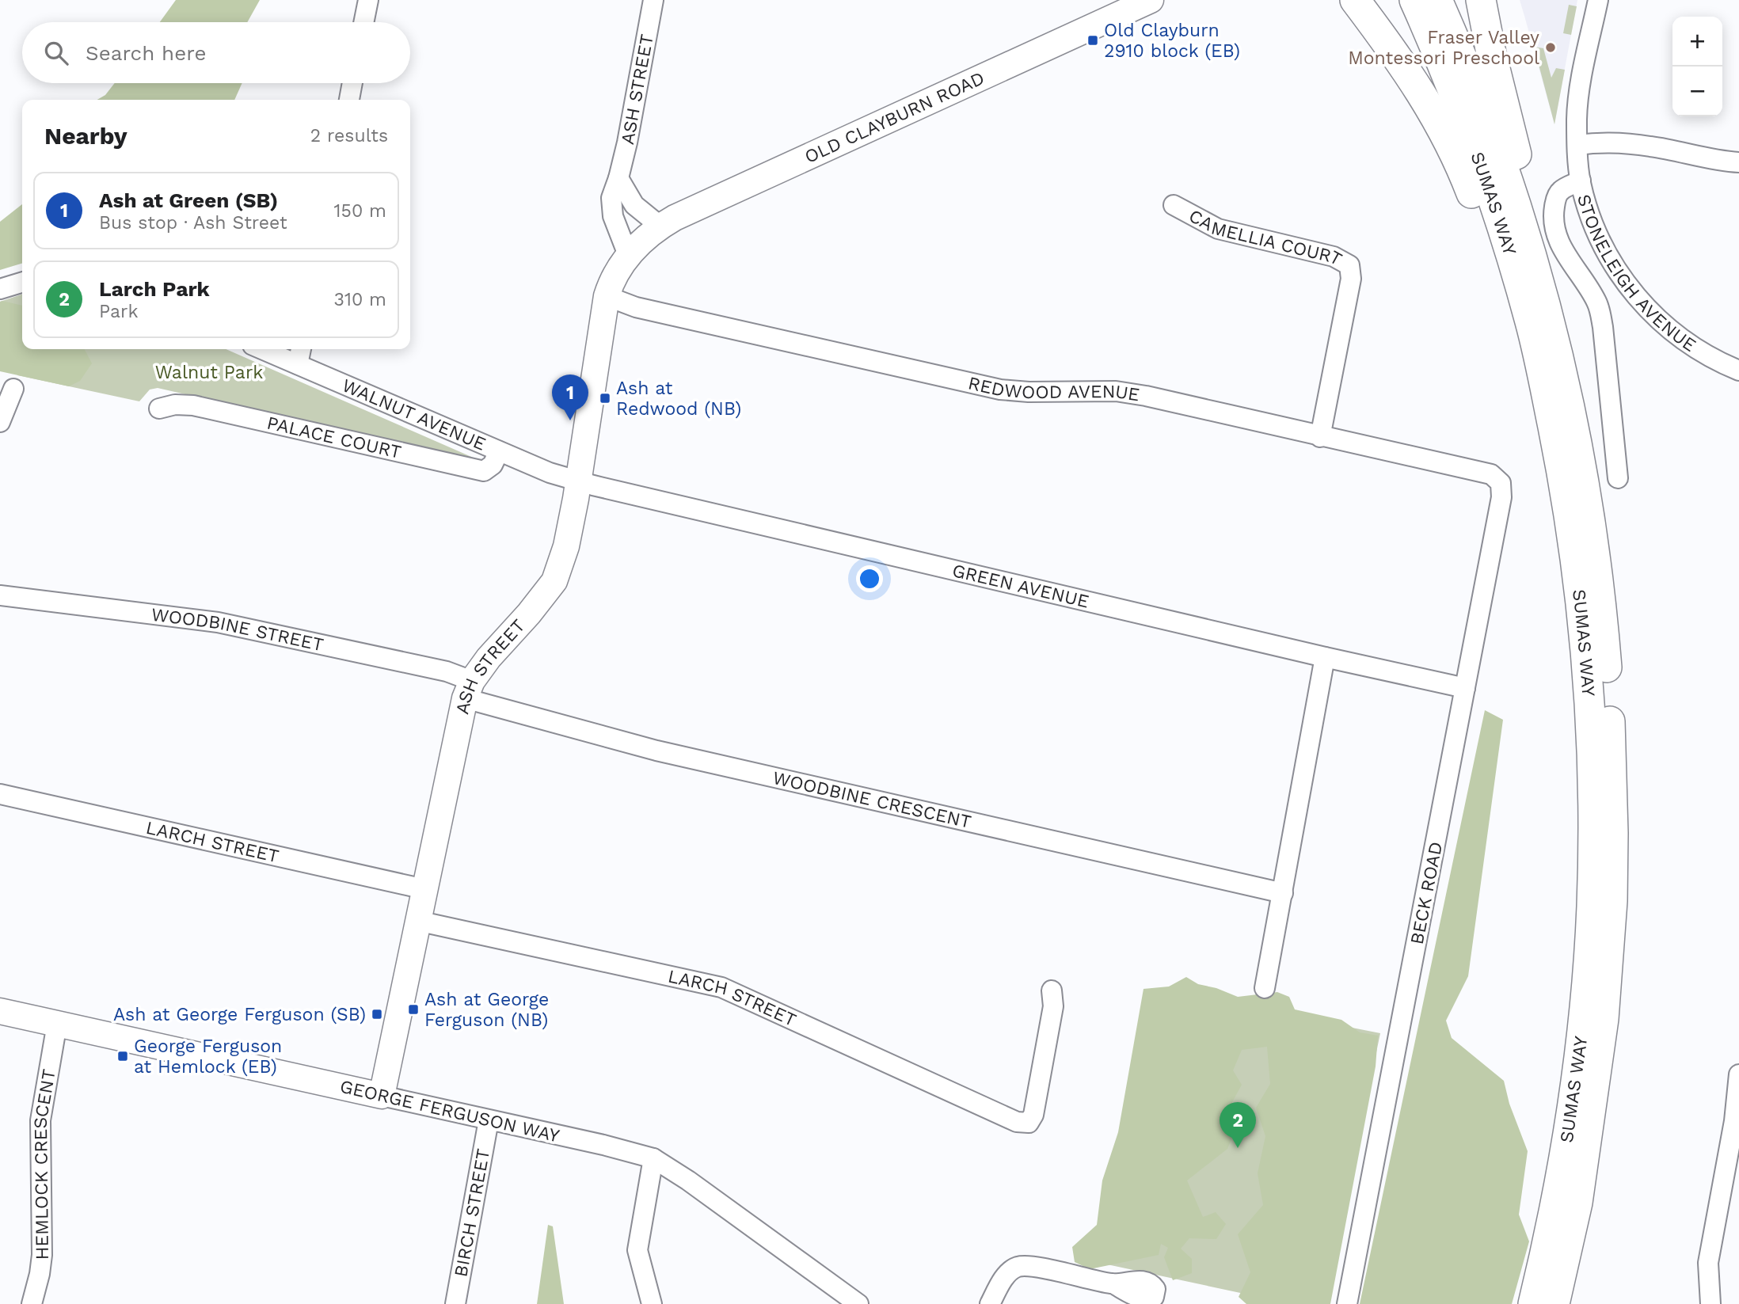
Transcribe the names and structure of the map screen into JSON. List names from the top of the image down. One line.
{"streets":{"highway":["SUMAS WAY"],"main road":["ASH STREET","OLD CLAYBURN ROAD","GEORGE FERGUSON WAY"],"street":["CAMELLIA COURT","STONELEIGH AVENUE","REDWOOD AVENUE","WALNUT AVENUE","PALACE COURT","GREEN AVENUE","WOODBINE STREET","WOODBINE CRESCENT","LARCH STREET","BECK ROAD","HEMLOCK CRESCENT","BIRCH STREET"]},"crossings":[["ASH STREET","OLD CLAYBURN ROAD"],["ASH STREET","REDWOOD AVENUE"],["ASH STREET","WALNUT AVENUE"],["ASH STREET","GREEN AVENUE"],["ASH STREET","WOODBINE STREET"],["ASH STREET","WOODBINE CRESCENT"],["ASH STREET","LARCH STREET"],["ASH STREET","GEORGE FERGUSON WAY"],["CAMELLIA COURT","REDWOOD AVENUE"],["REDWOOD AVENUE","BECK ROAD"],["WALNUT AVENUE","PALACE COURT"],["WALNUT AVENUE","GREEN AVENUE"],["GREEN AVENUE","BECK ROAD"],["WOODBINE STREET","WOODBINE CRESCENT"],["GEORGE FERGUSON WAY","HEMLOCK CRESCENT"],["GEORGE FERGUSON WAY","BIRCH STREET"]],"parks":["Walnut Park"],"places":{"transit":["Old Clayburn 2910 block (EB)","Ash at Redwood (NB)","Ash at George Ferguson (NB)","Ash at George Ferguson (SB)","George Ferguson at Hemlock (EB)"],"other":["Fraser Valley Montessori Preschool"]},"page":{"map_buttons":["+","−"],"search":"Search here","heading":["Nearby","2 results"],"list":[{"mark":"1","name":"Ash at Green (SB)","note":"Bus stop · Ash Street","value":"150 m"},{"mark":"2","name":"Larch Park","note":"Park","value":"310 m"}],"pins":["1","2"]}}
